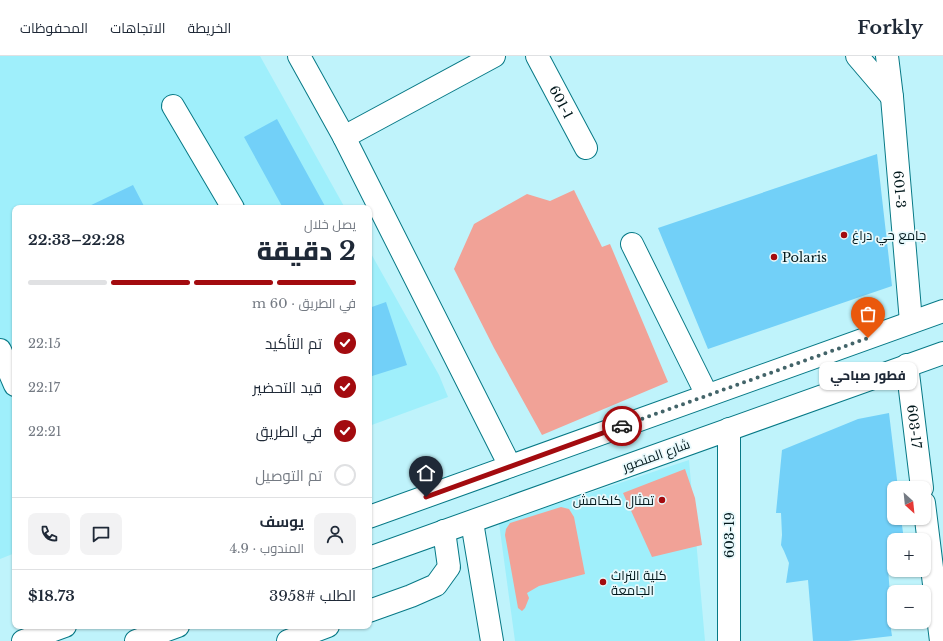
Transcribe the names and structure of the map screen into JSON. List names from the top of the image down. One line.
{"streets":{"main road":["601-1","601-3","603-17","شارع المنصور","603-19"]},"crossings":[["603-17","شارع المنصور"],["شارع المنصور","603-19"]],"places":["جامع حي دراغ","Polaris","فطور صباحي","تمثال كلكامش","كلية التراث الجامعة"],"north":"bottom right","page":{"header":"Forkly","nav":["الخريطة","الاتجاهات","المحفوظات"],"heading":["2 دقيقة","يصل خلال","22:28–22:33"],"panel":["يوسف","المندوب · 4.9","الطلب #3958","$18.73"],"bar":"في الطريق · 60 m","list":[["تم التأكيد","22:15"],["قيد التحضير","22:17"],["في الطريق","22:21"],"تم التوصيل"],"bubble":"فطور صباحي","map_buttons":["+","−"]}}
